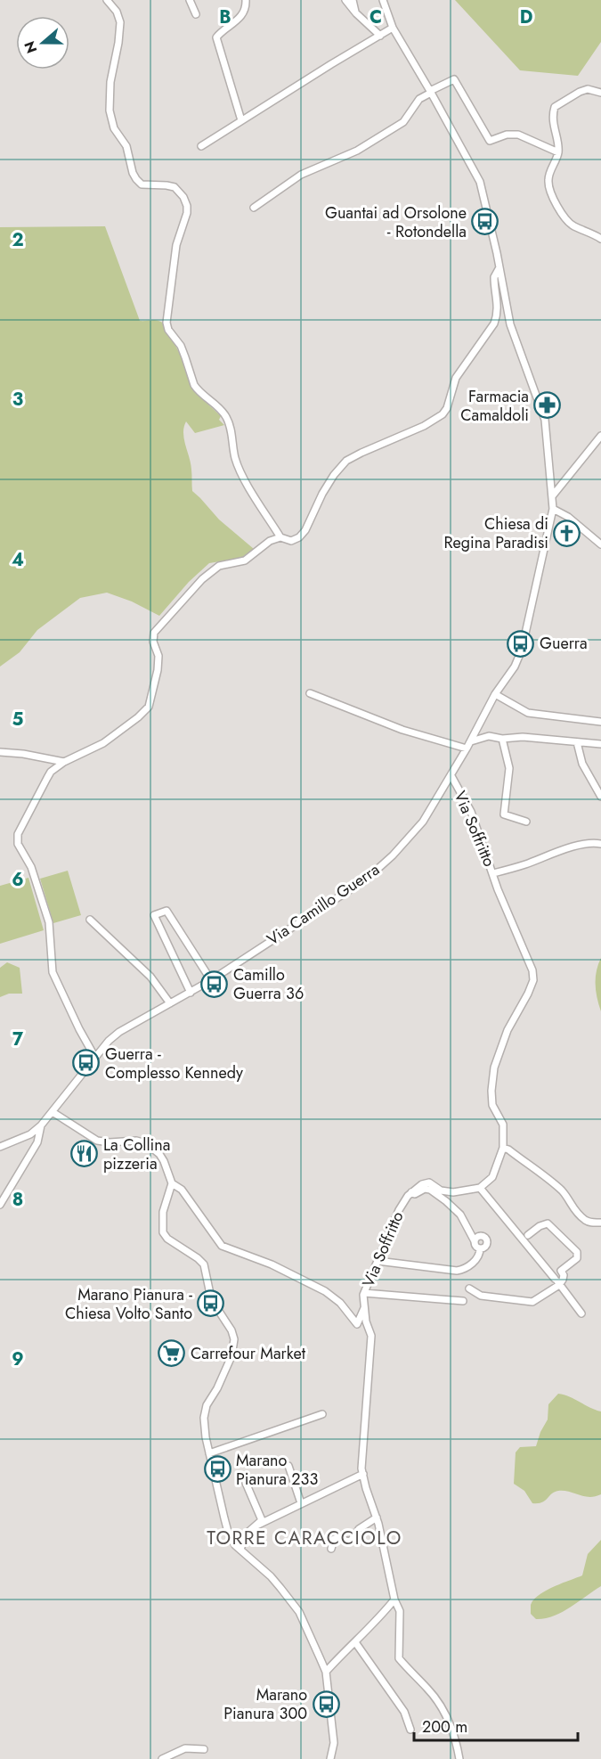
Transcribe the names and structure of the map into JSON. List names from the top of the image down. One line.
{"streets":{"street":["Via Soffritto","Via Camillo Guerra"]},"crossings":[["Via Soffritto","Via Camillo Guerra"]],"districts":["TORRE CARACCIOLO"],"places":{"bus stop":["Guantai ad Orsolone - Rotondella","Guerra","Camillo Guerra 36","Guerra - Complesso Kennedy","Marano Pianura - Chiesa Volto Santo","Marano Pianura 233","Marano Pianura 300"],"pharmacy":["Farmacia Camaldoli"],"church":["Chiesa di Regina Paradisi"],"restaurant":["La Collina pizzeria"],"supermarket":["Carrefour Market"]},"scale_bar":"200 m","north":"left","grid":{"columns":["B","C","D"],"rows":["2","3","4","5","6","7","8","9"]}}
